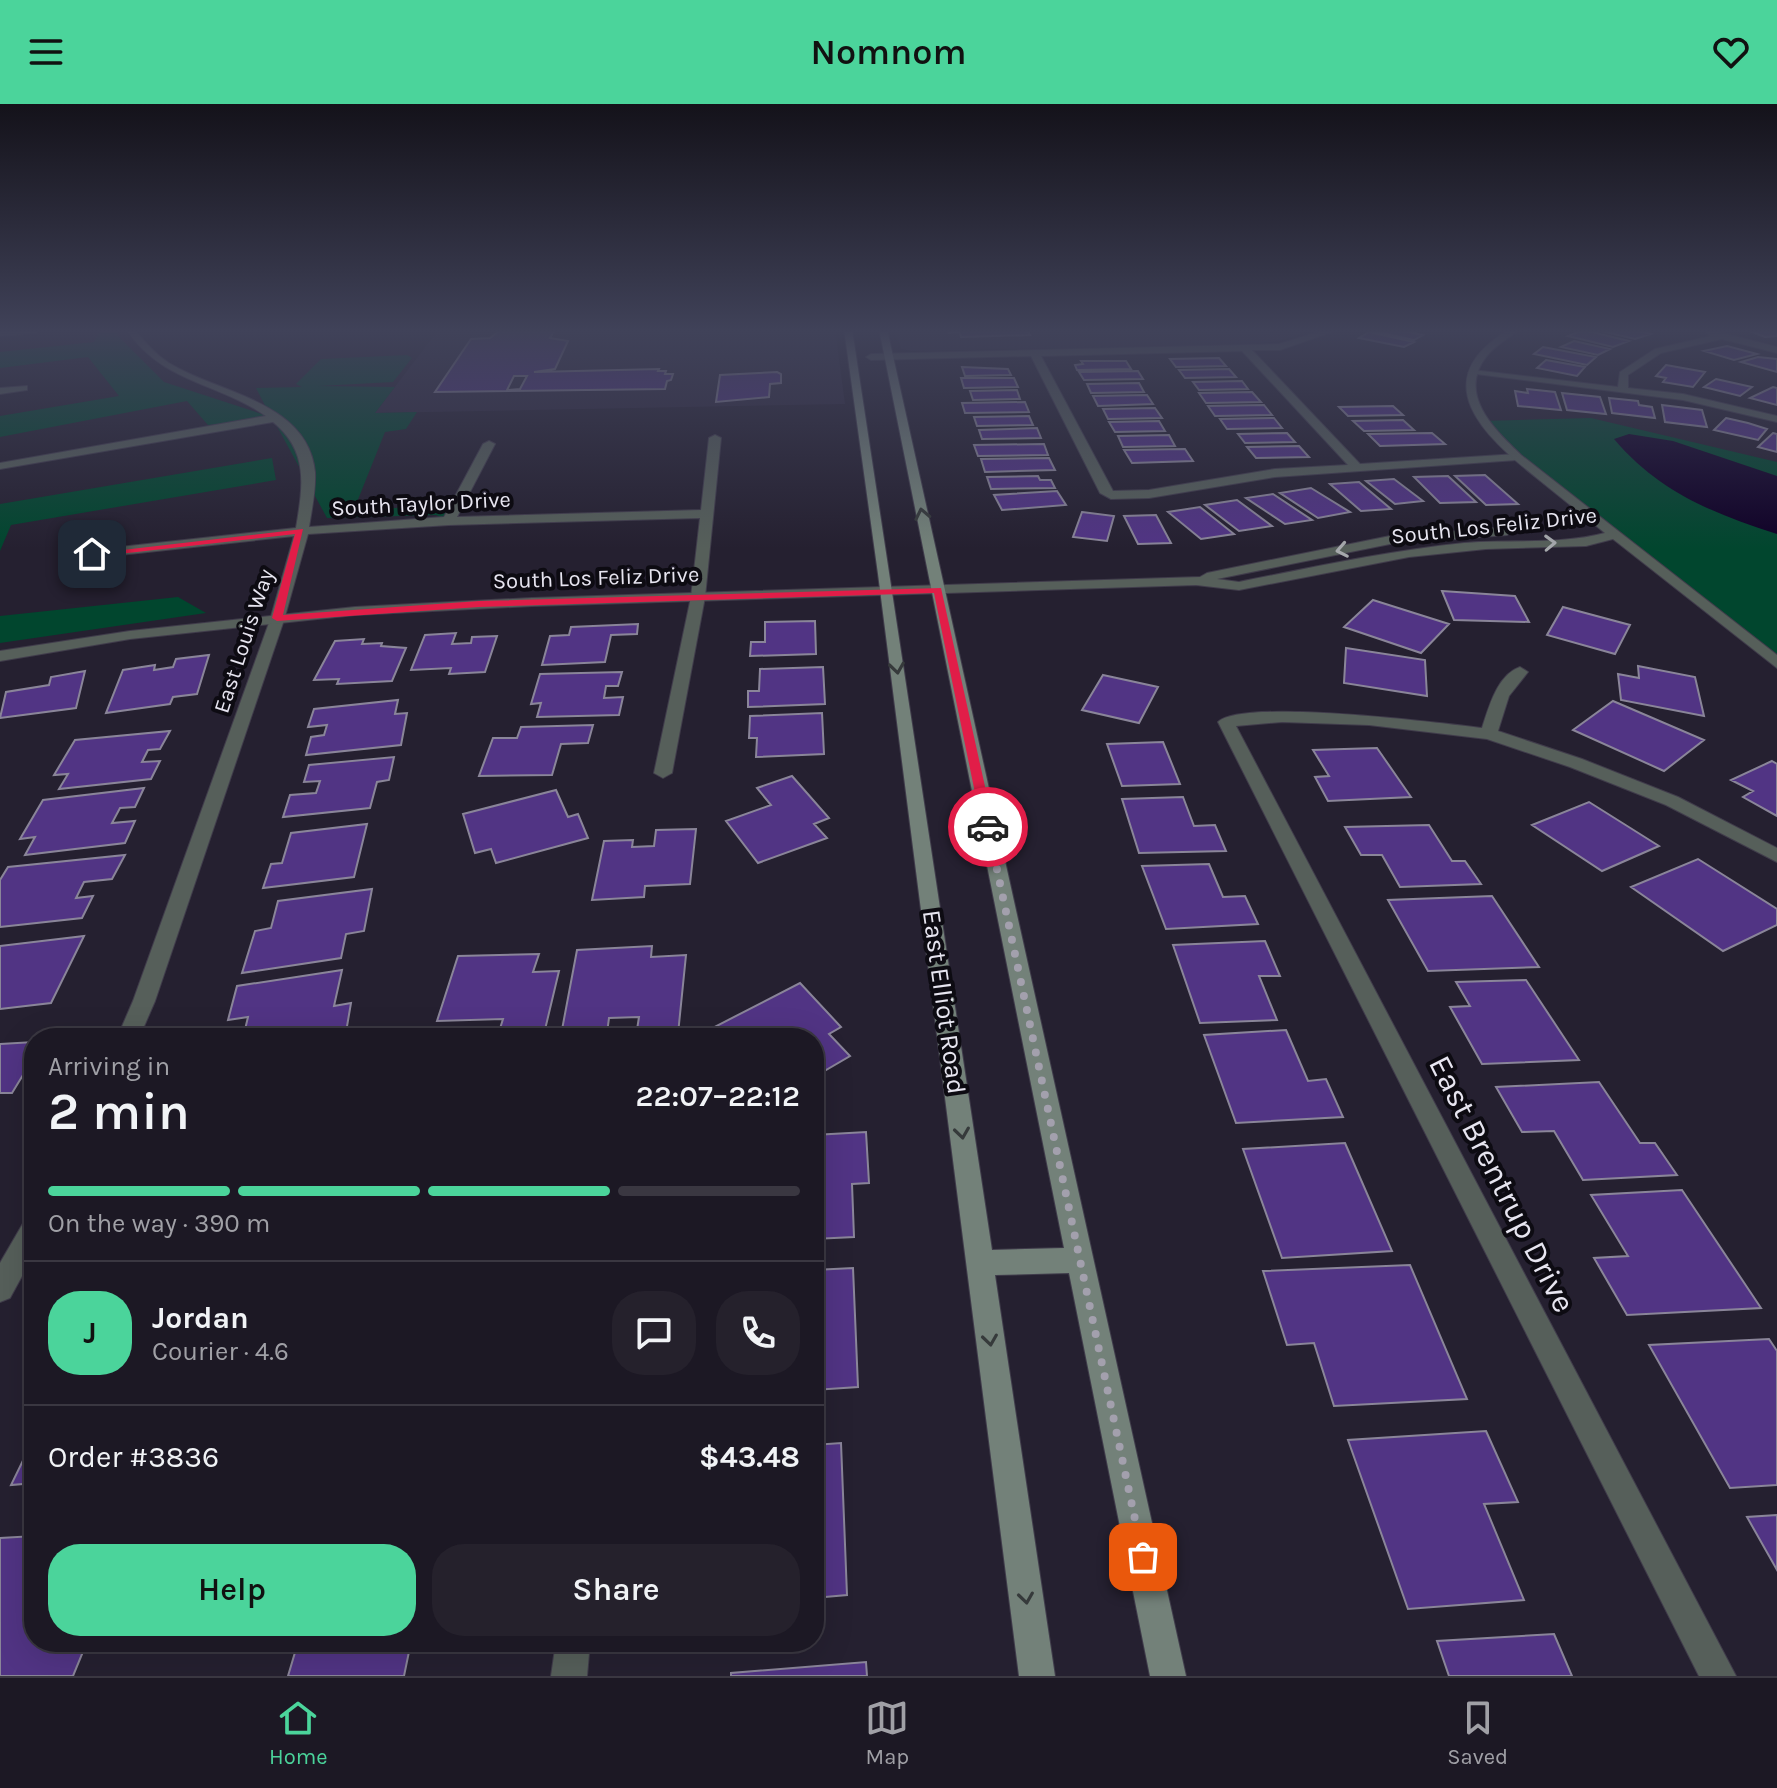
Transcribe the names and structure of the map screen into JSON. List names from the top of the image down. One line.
{"streets":{"main road":["East Elliot Road"],"street":["South Taylor Drive","South Los Feliz Drive","East Louis Way","East Brentrup Drive"]},"crossings":[["South Taylor Drive","East Louis Way"],["South Los Feliz Drive","East Louis Way"],["South Los Feliz Drive","East Elliot Road"]],"page":{"header":"Nomnom","heading":["2 min","Arriving in","22:07–22:12"],"panel":["Jordan","Courier · 4.6","Order #3836","$43.48"],"bar":"On the way · 390 m","round":"J","buttons":["Help","Share"],"tabs":["Home","Map","Saved"]}}
